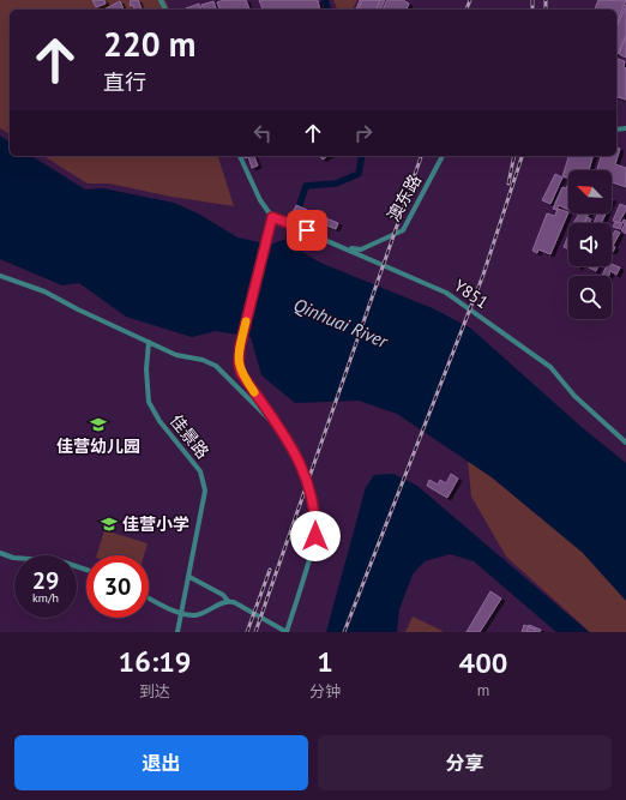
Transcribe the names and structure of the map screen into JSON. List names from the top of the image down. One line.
{"streets":{"street":["澳东路","Y851","佳景路"]},"crossings":[["澳东路","Y851"]],"water":["Qinhuai River"],"places":{"school or university":["佳营幼儿园","佳营小学"]},"north":"top left","page":{"turn":["220 m","直行"],"speed":"29 km/h","limit":"30","eta":["16:19","到达","1","分钟","400","m"],"buttons":["退出","分享"]}}
